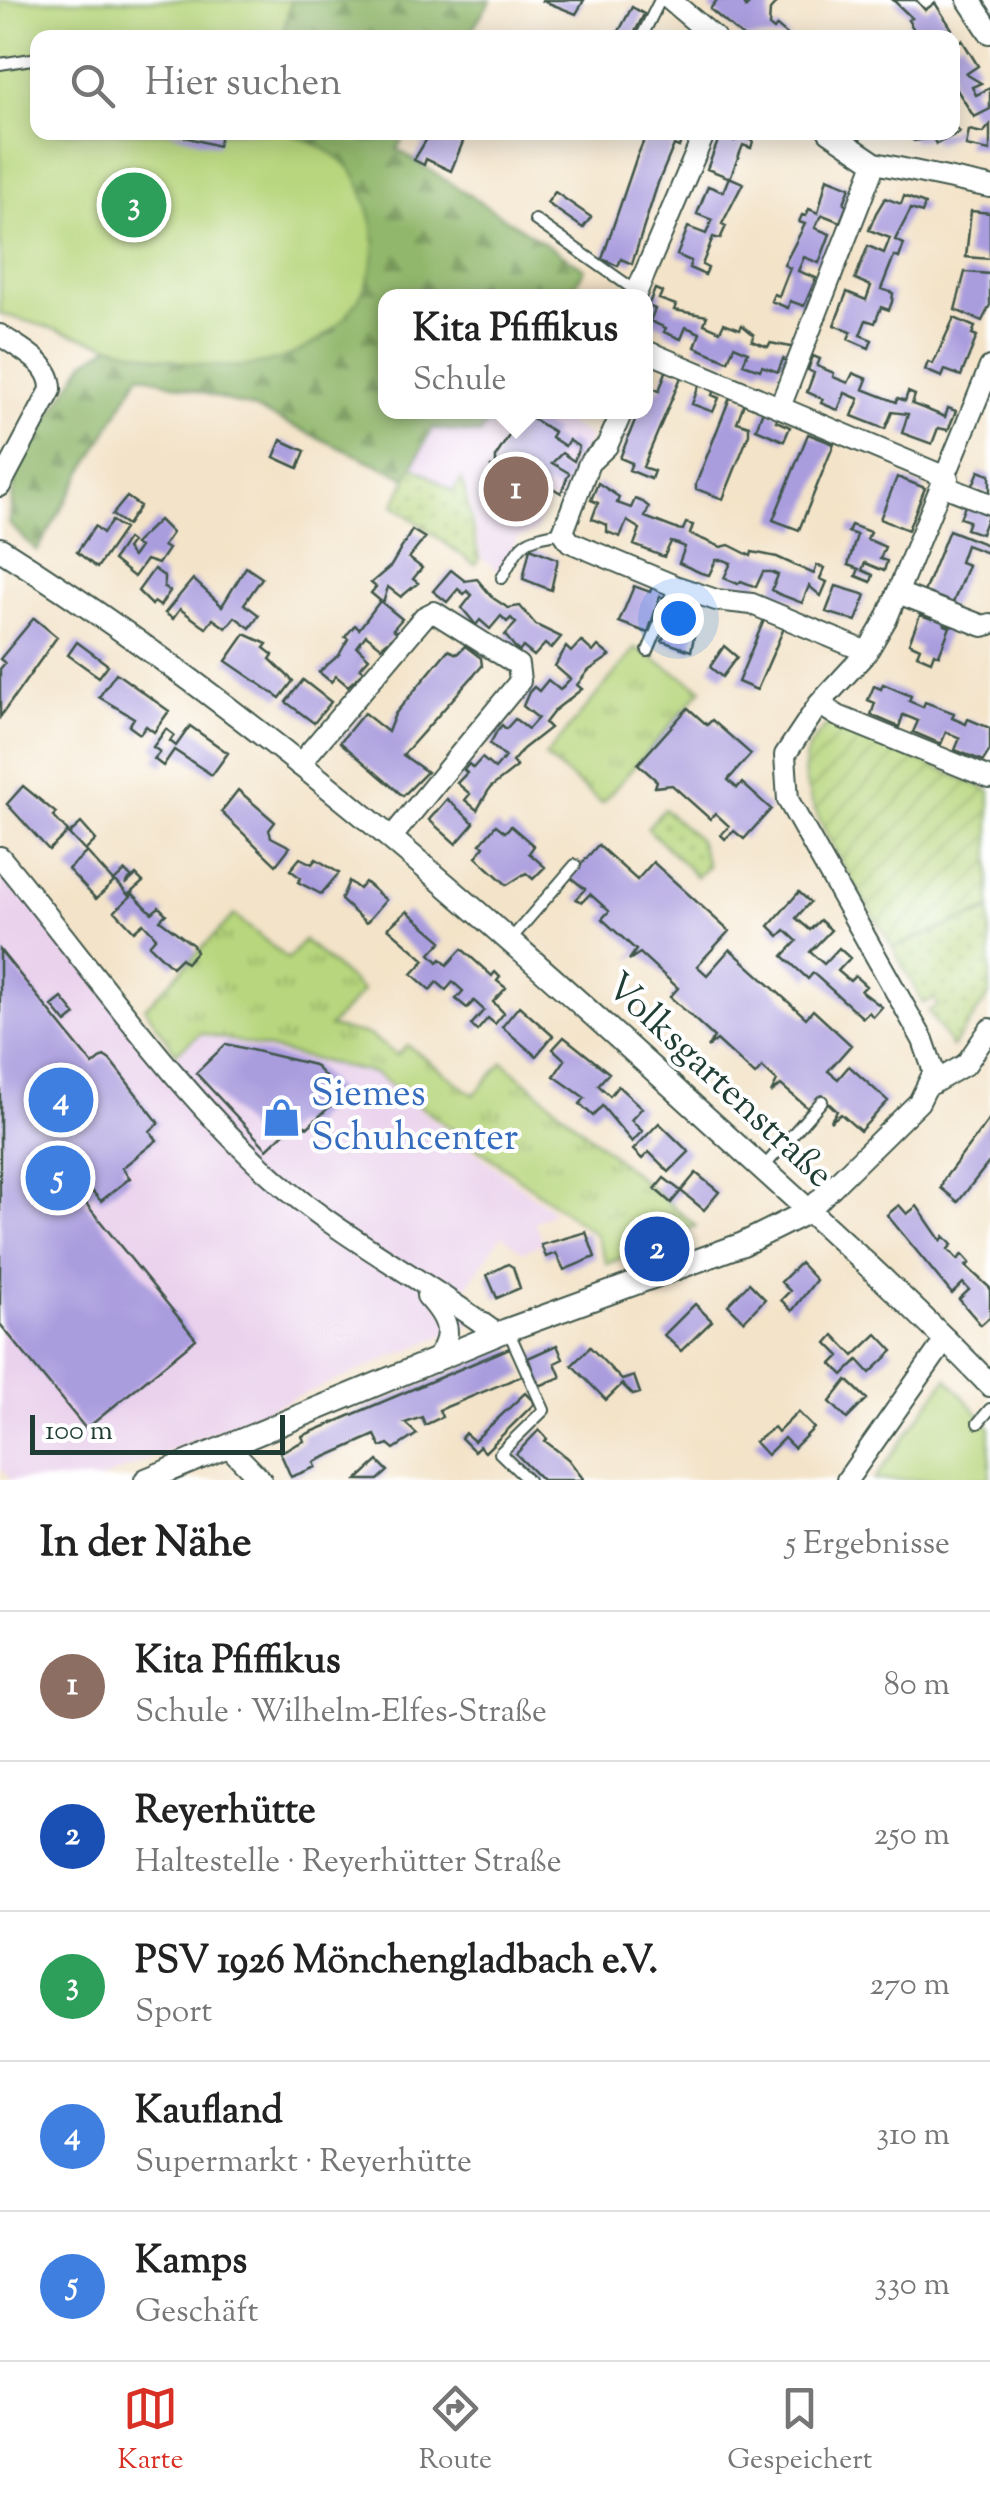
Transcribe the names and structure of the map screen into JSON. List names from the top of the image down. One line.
{"streets":{"street":["Volksgartenstraße"]},"places":{"shop":["Siemes Schuhcenter"]},"scale_bar":"100 m","page":{"search":"Hier suchen","pins":["3","1","4","5","2"],"popup":["Kita Pfiffikus","Schule"],"scale":"100 m","heading":["In der Nähe","5 Ergebnisse"],"list":[{"mark":"1","name":"Kita Pfiffikus","note":"Schule · Wilhelm-Elfes-Straße","value":"80 m"},{"mark":"2","name":"Reyerhütte","note":"Haltestelle · Reyerhütter Straße","value":"250 m"},{"mark":"3","name":"PSV 1926 Mönchengladbach e.V.","note":"Sport","value":"270 m"},{"mark":"4","name":"Kaufland","note":"Supermarkt · Reyerhütte","value":"310 m"},{"mark":"5","name":"Kamps","note":"Geschäft","value":"330 m"}],"nav":["Karte","Route","Gespeichert"]}}
